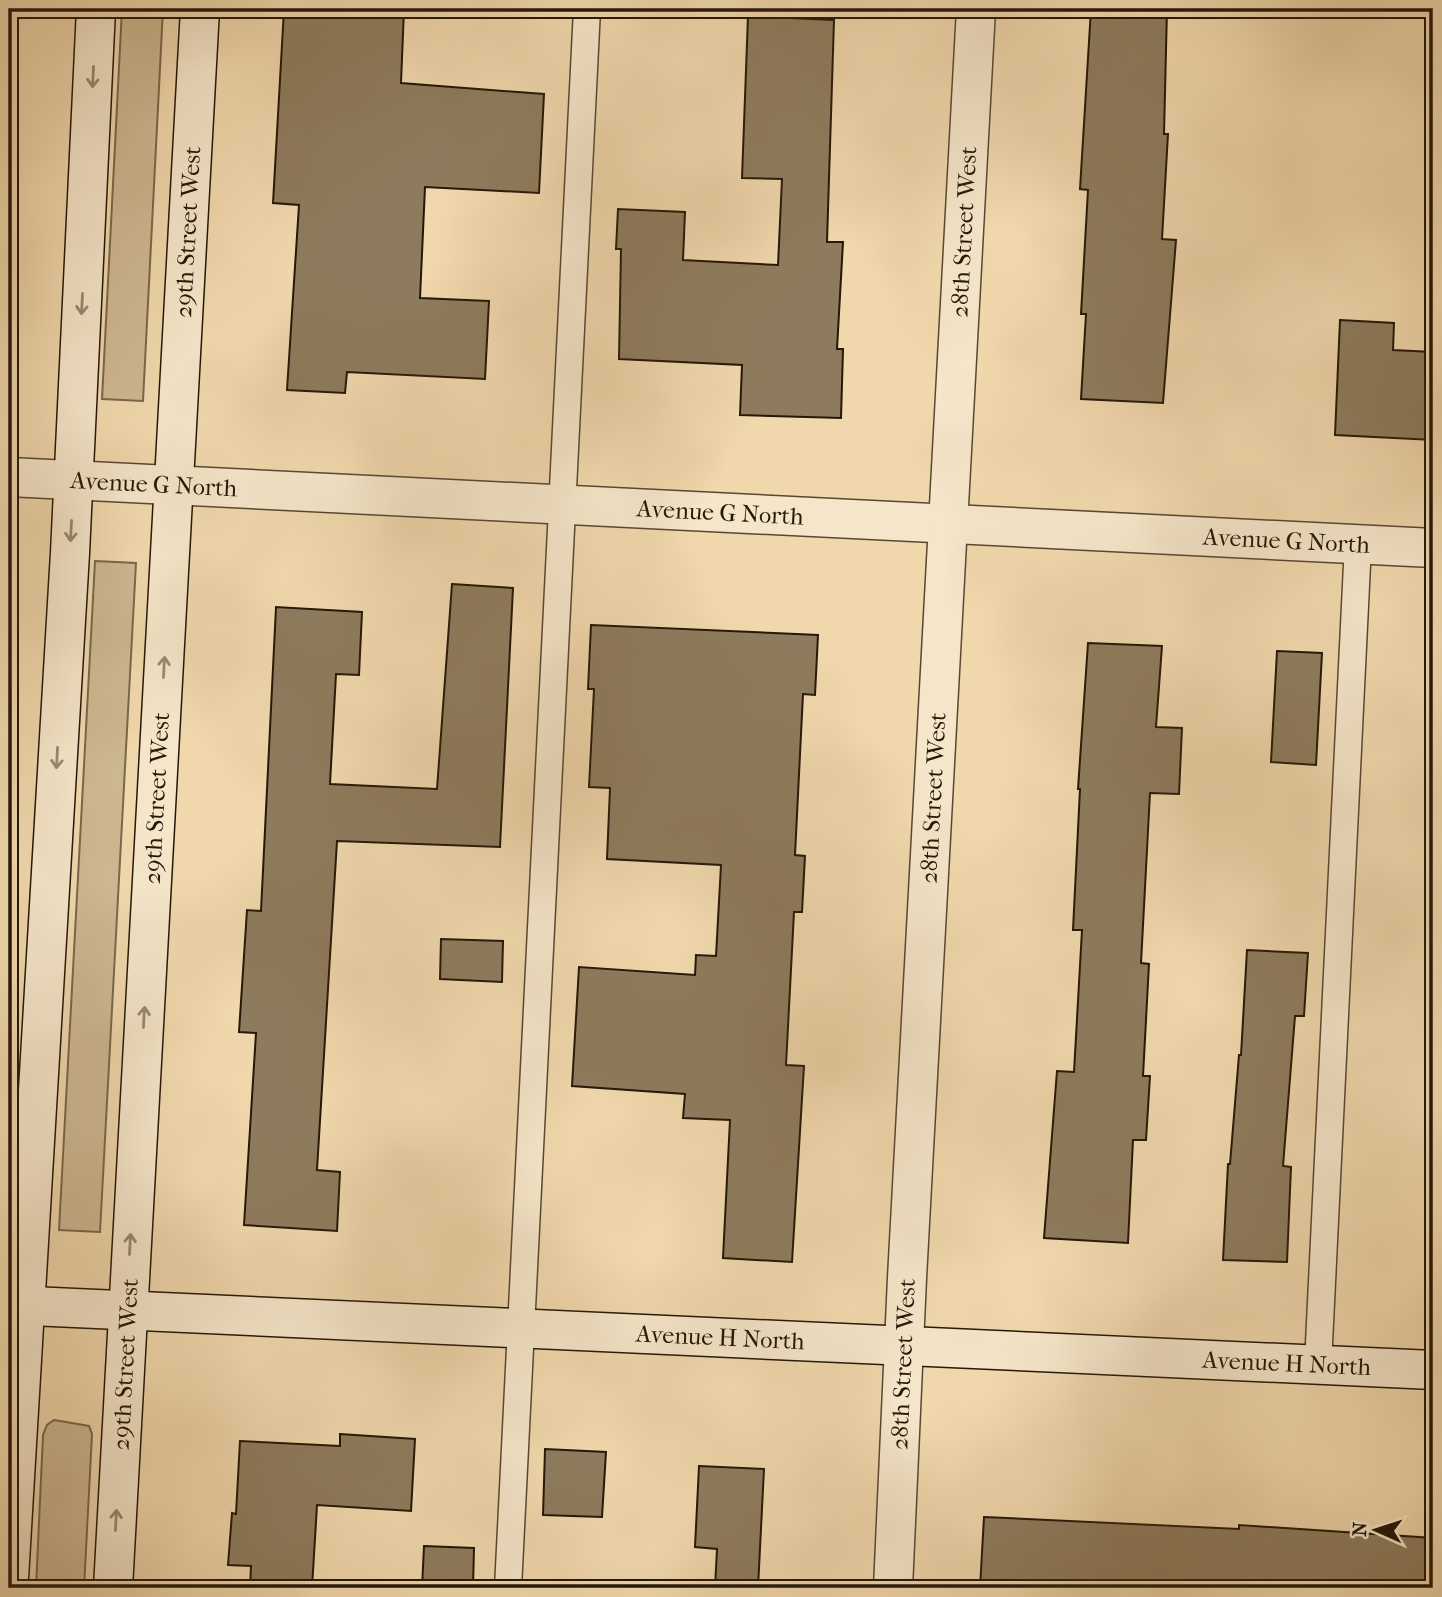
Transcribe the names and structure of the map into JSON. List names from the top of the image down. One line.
{"streets":{"street":["29th Street West","28th Street West","Avenue G North","Avenue H North"]},"crossings":[["29th Street West","Avenue G North"],["29th Street West","Avenue H North"],["28th Street West","Avenue G North"],["28th Street West","Avenue H North"]],"north":"left"}
